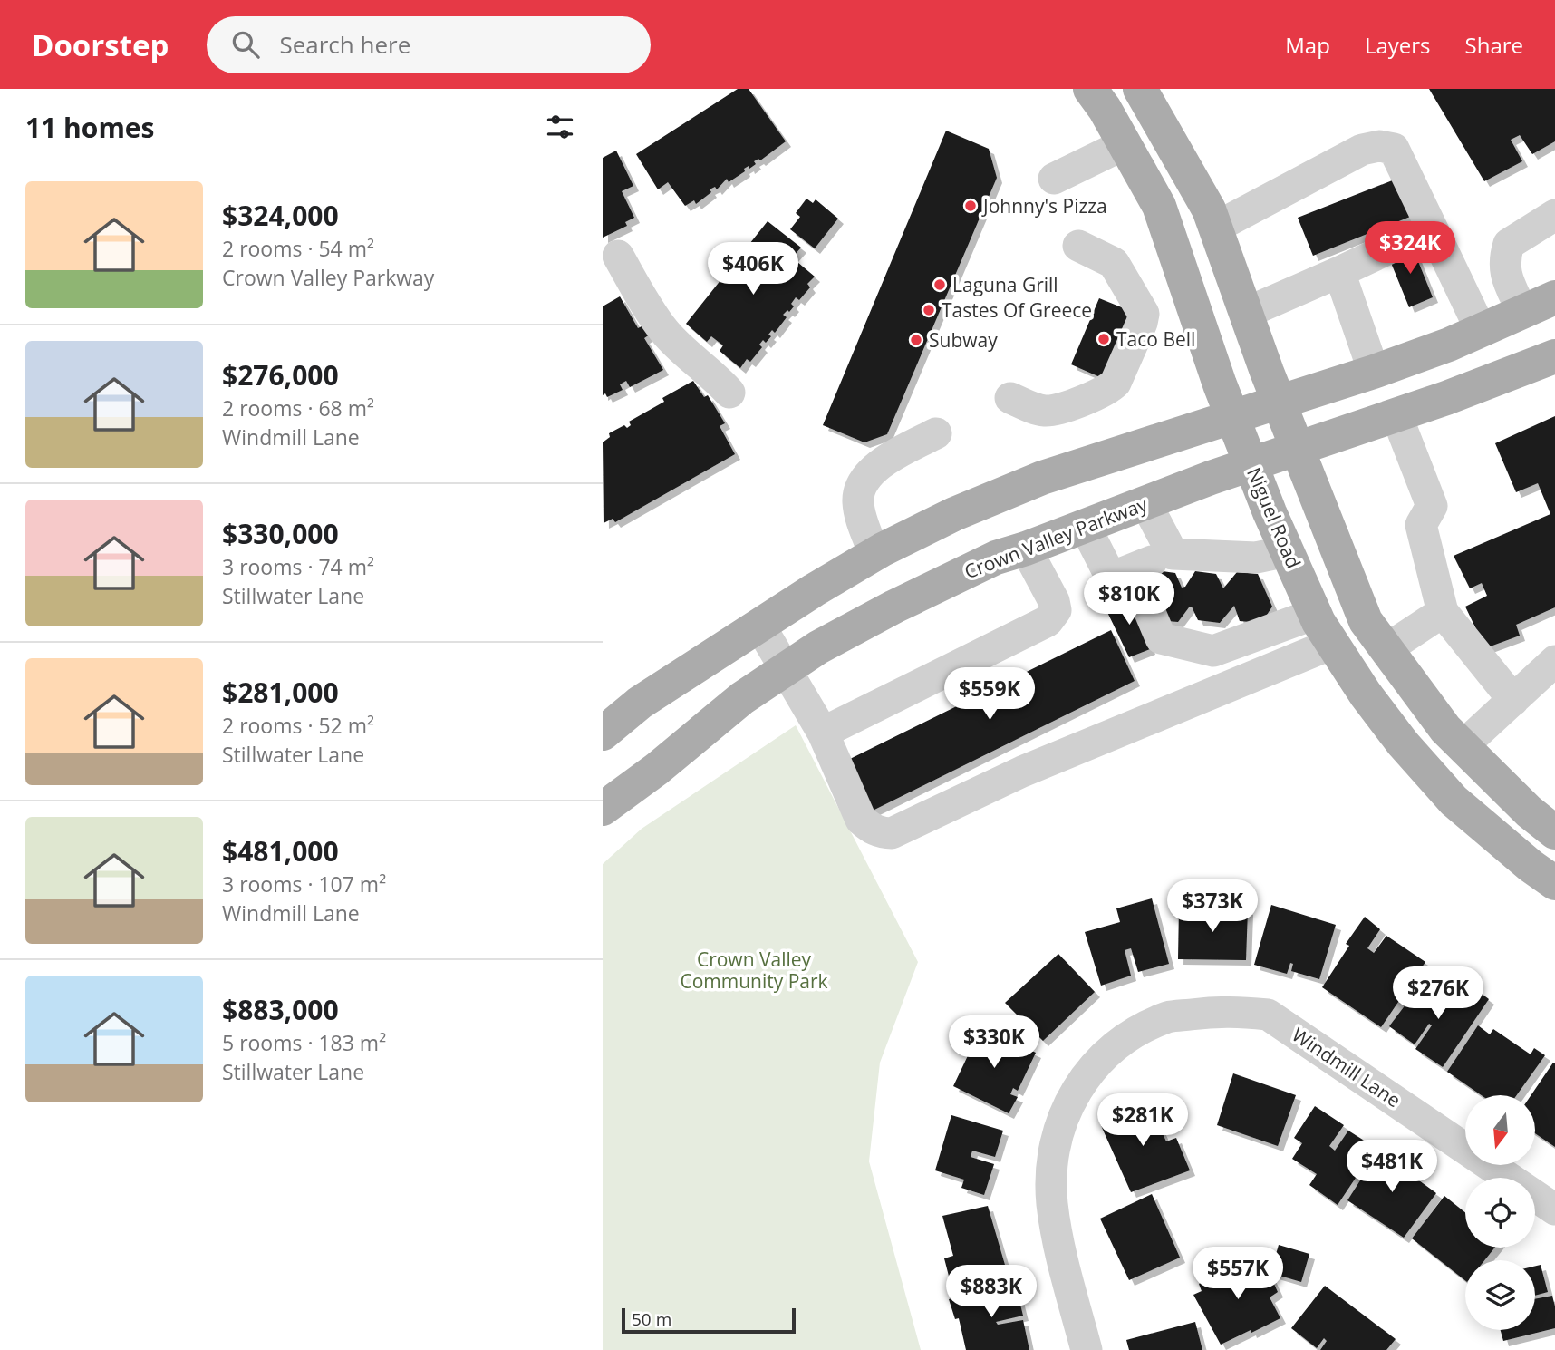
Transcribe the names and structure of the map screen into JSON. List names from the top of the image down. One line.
{"streets":{"main road":["Niguel Road","Crown Valley Parkway"],"street":["Windmill Lane"]},"crossings":[["Niguel Road","Crown Valley Parkway"]],"parks":["Crown Valley Community Park"],"places":["Johnny's Pizza","Laguna Grill","Tastes Of Greece","Taco Bell","Subway"],"scale_bar":"50 m","north":"bottom","page":{"header":"Doorstep","search":"Search here","nav":["Map","Layers","Share"],"heading":"11 homes","list":[{"name":"$324,000","note":"2 rooms · 54 m² · Crown Valley Parkway"},{"name":"$276,000","note":"2 rooms · 68 m² · Windmill Lane"},{"name":"$330,000","note":"3 rooms · 74 m² · Stillwater Lane"},{"name":"$281,000","note":"2 rooms · 52 m² · Stillwater Lane"},{"name":"$481,000","note":"3 rooms · 107 m² · Windmill Lane"},{"name":"$883,000","note":"5 rooms · 183 m² · Stillwater Lane"}],"price":["$324K","$406K","$810K","$559K","$373K","$276K","$330K","$281K","$481K","$557K","$883K"],"scale":"50 m"}}
